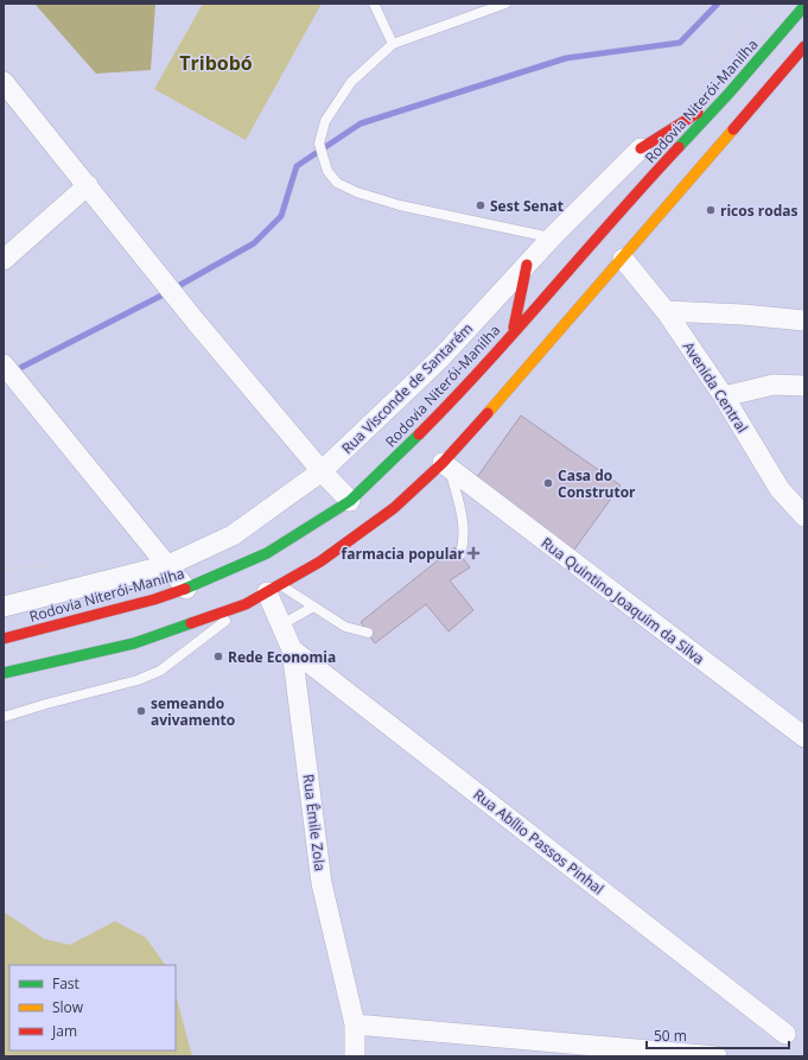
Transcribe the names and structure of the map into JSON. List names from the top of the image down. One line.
{"streets":{"highway":["Rodovia Niterói-Manilha"],"street":["Avenida Central","Rua Visconde de Santarém","Rua Quintino Joaquim da Silva","Rua Êmile Zola","Rua Abílio Passos Pinhal"]},"crossings":[["Rua Êmile Zola","Rua Abílio Passos Pinhal"]],"districts":["Tribobó"],"places":{"other":["Sest Senat","ricos rodas","Casa do Construtor","Rede Economia","semeando avivamento"],"health":["farmacia popular"]},"legend":["Fast","Slow","Jam"],"scale_bar":"50 m"}
